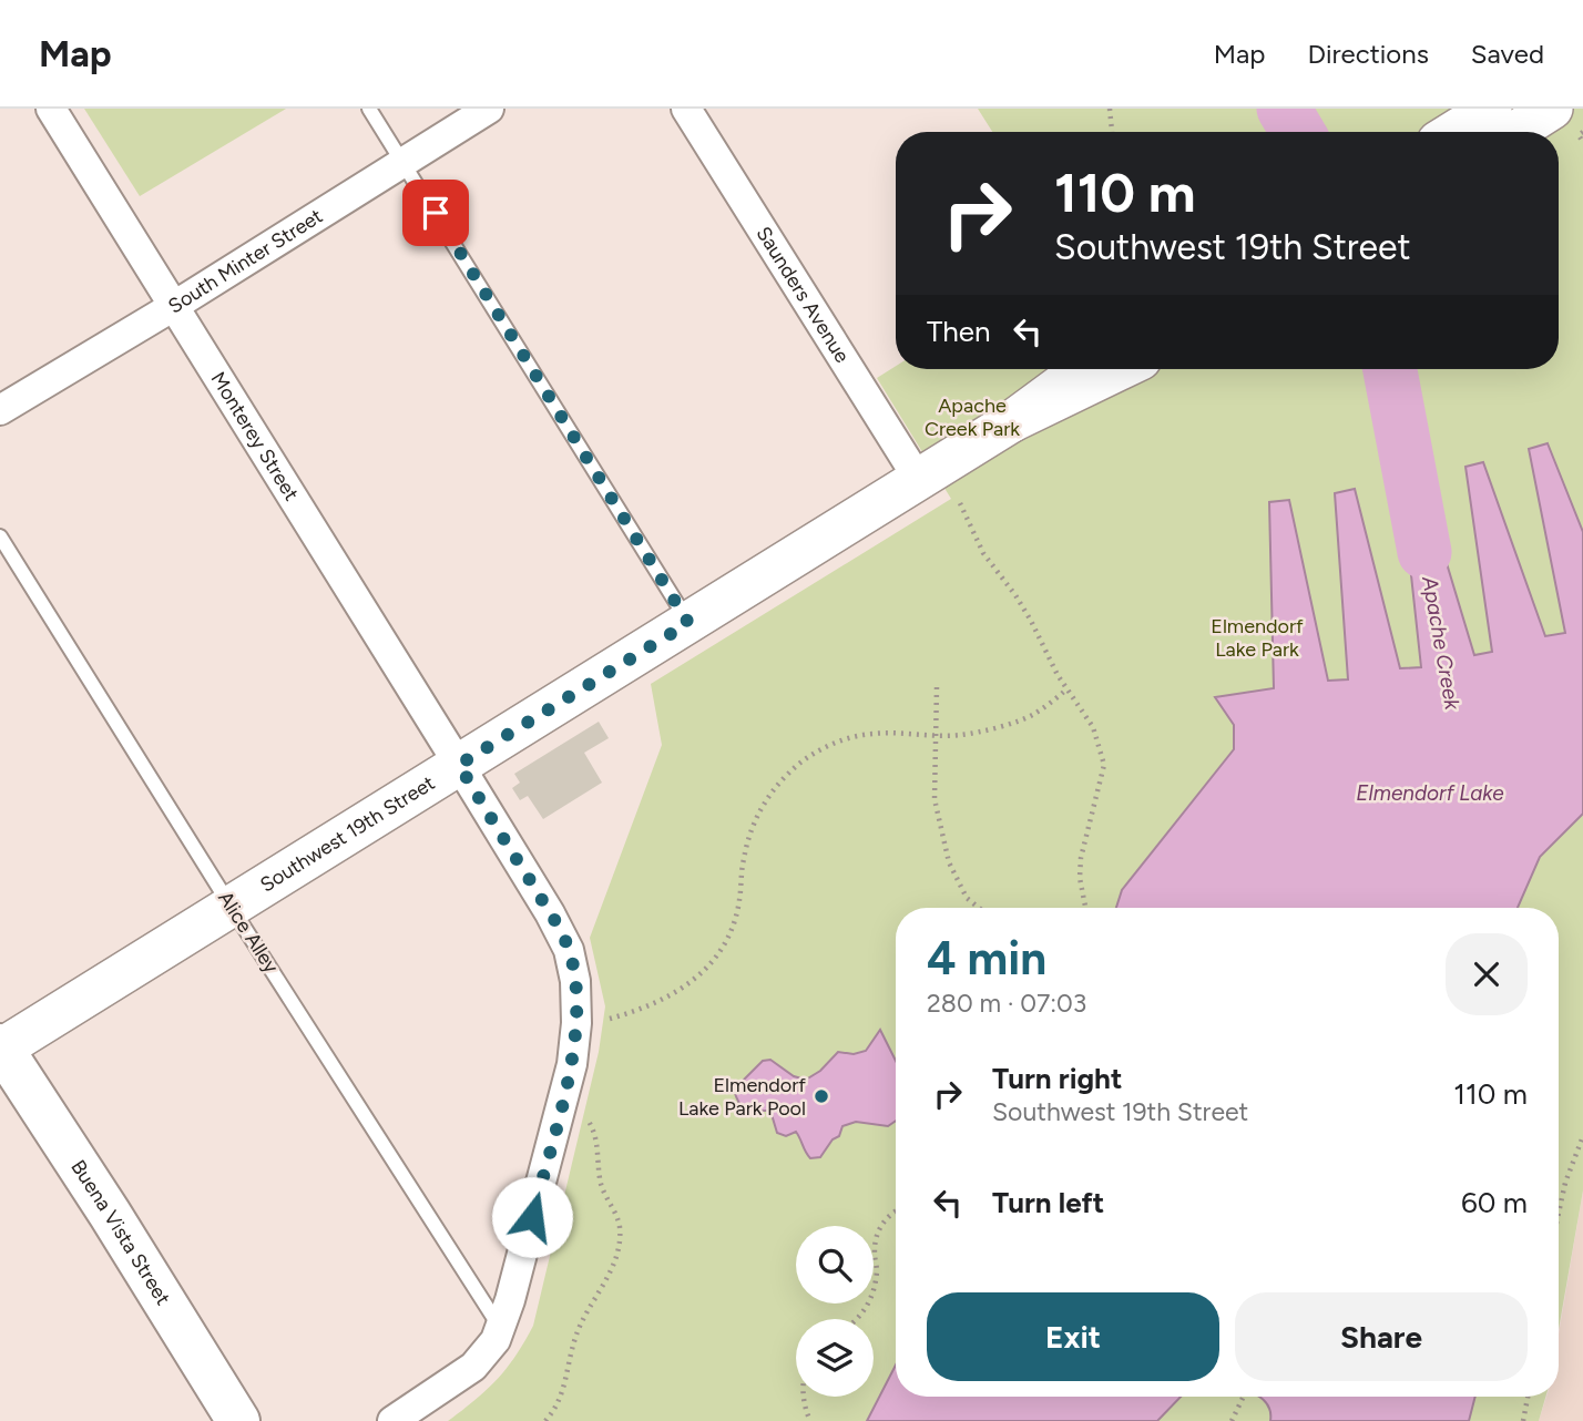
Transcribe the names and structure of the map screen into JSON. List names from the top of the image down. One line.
{"streets":{"main road":["Buena Vista Street"],"street":["South Minter Street","Saunders Avenue","Monterey Street","Southwest 19th Street"],"lane":["Alice Alley"]},"crossings":[["South Minter Street","Monterey Street"],["Saunders Avenue","Southwest 19th Street"],["Monterey Street","Southwest 19th Street"],["Monterey Street","Alice Alley"],["Southwest 19th Street","Alice Alley"],["Southwest 19th Street","Buena Vista Street"]],"water":["Apache Creek","Elmendorf Lake"],"parks":["Apache Creek Park","Elmendorf Lake Park"],"places":["Elmendorf Lake Park Pool"],"page":{"header":"Map","nav":["Map","Directions","Saved"],"turn":["110 m","Southwest 19th Street"],"then":"Then","heading":["4 min","280 m · 07:03"],"list":[{"name":"Turn right","note":"Southwest 19th Street","value":"110 m"},{"name":"Turn left","value":"60 m"}],"buttons":["Exit","Share"]}}
